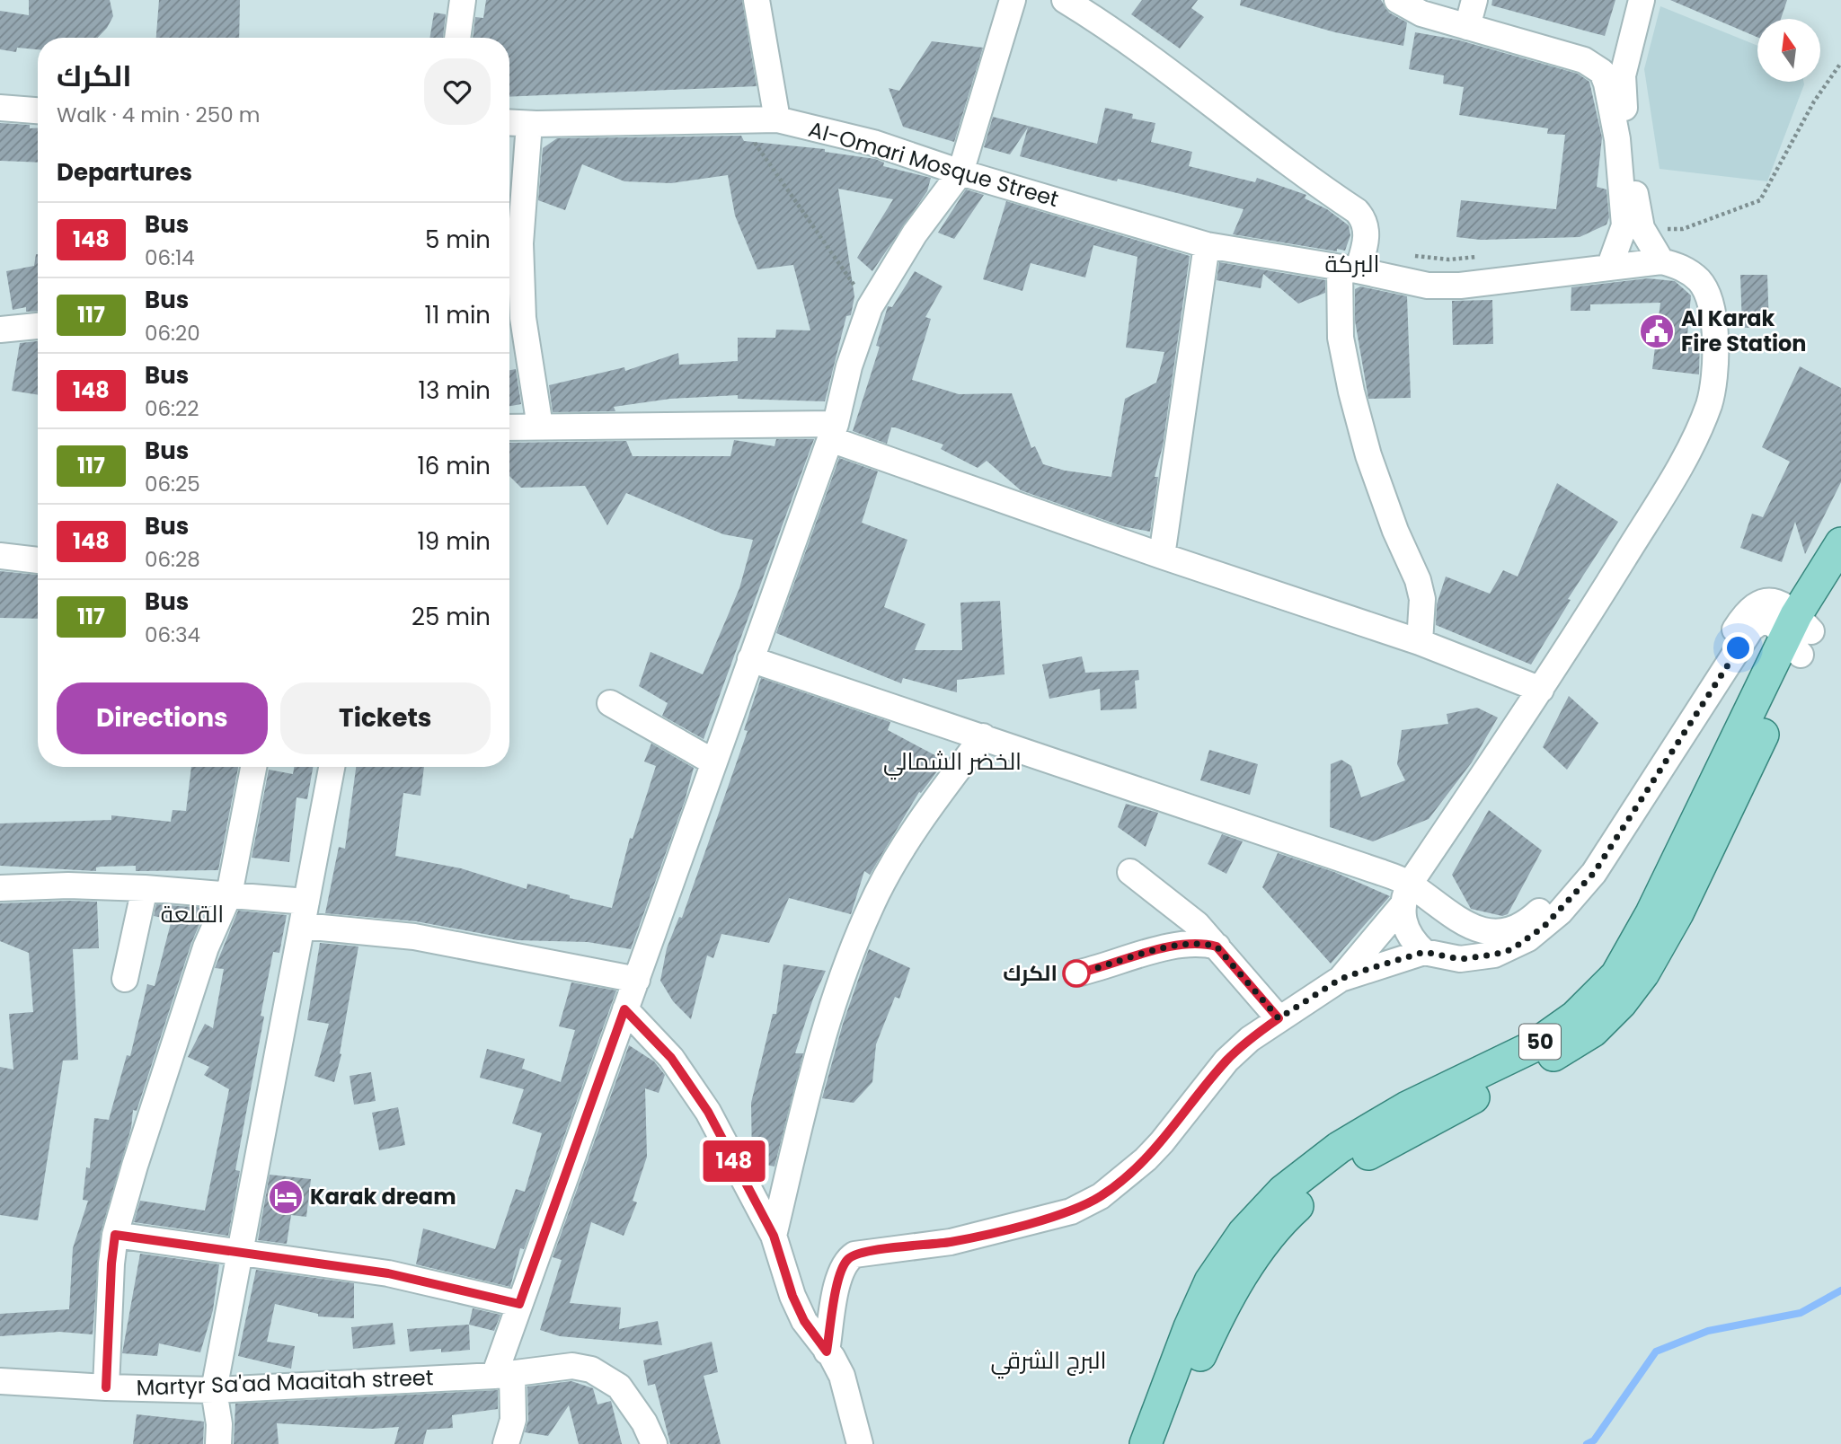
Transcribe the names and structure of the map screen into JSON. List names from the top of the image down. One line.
{"streets":{"main road":["50"],"street":["AI-Omari Mosque Street","Martyr Sa'ad Maaitah street"]},"districts":["البركة","الخضر الشمالي","القلعة","البرج الشرقي"],"places":{"public building":["Al Karak Fire Station"],"other":["الكرك"],"hotel":["Karak dream"]},"lines":["bus line 148"],"north":"top","page":{"on_map":"148","heading":[["الكرك","Walk · 4 min · 250 m"],"Departures"],"list":[{"mark":"148","name":"Bus","note":"06:14","value":"5 min"},{"mark":"117","name":"Bus","note":"06:20","value":"11 min"},{"mark":"148","name":"Bus","note":"06:22","value":"13 min"},{"mark":"117","name":"Bus","note":"06:25","value":"16 min"},{"mark":"148","name":"Bus","note":"06:28","value":"19 min"},{"mark":"117","name":"Bus","note":"06:34","value":"25 min"}],"buttons":["Directions","Tickets"]}}
